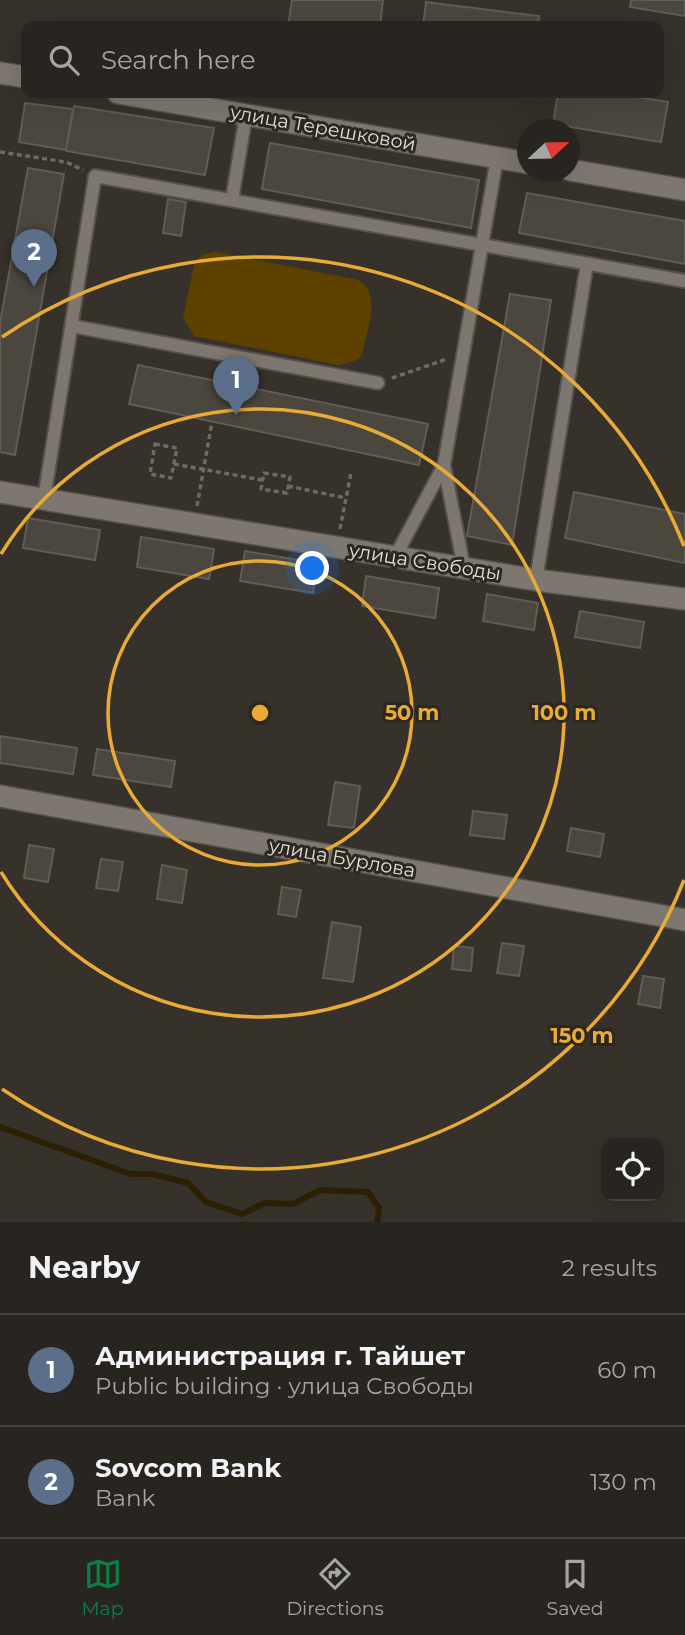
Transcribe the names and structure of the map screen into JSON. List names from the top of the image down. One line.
{"streets":{"street":["улица Терешковой","улица Свободы","улица Бурлова"]},"north":"right","page":{"search":"Search here","pins":["2","1"],"heading":["Nearby","2 results"],"list":[{"mark":"1","name":"Администрация г. Тайшет","note":"Public building · улица Свободы","value":"60 m"},{"mark":"2","name":"Sovcom Bank","note":"Bank","value":"130 m"}],"nav":["Map","Directions","Saved"]},"rings":["50 m","100 m","150 m"]}
